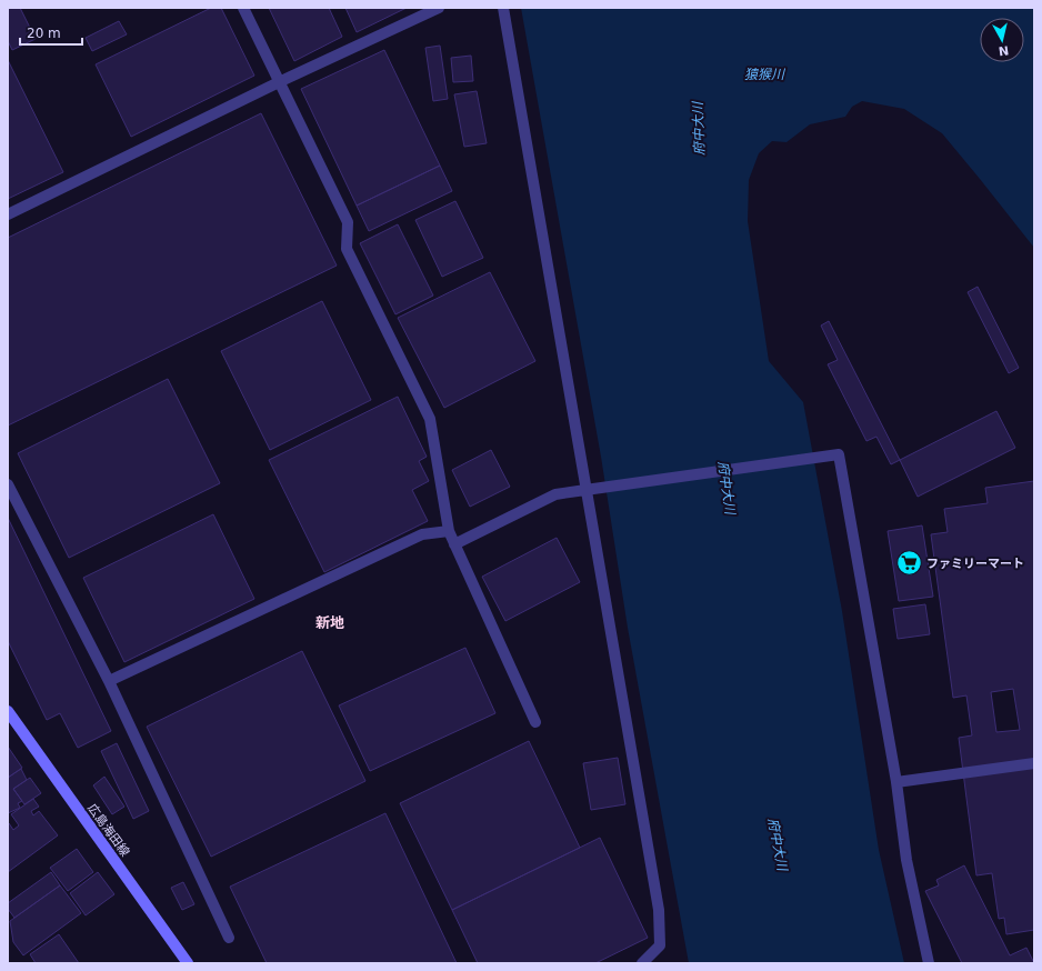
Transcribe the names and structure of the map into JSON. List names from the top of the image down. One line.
{"streets":{"main road":["広島海田線"]},"districts":["新地"],"water":["猿猴川","府中大川"],"places":{"supermarket":["ファミリーマート"]},"scale_bar":"20 m","north":"bottom"}
